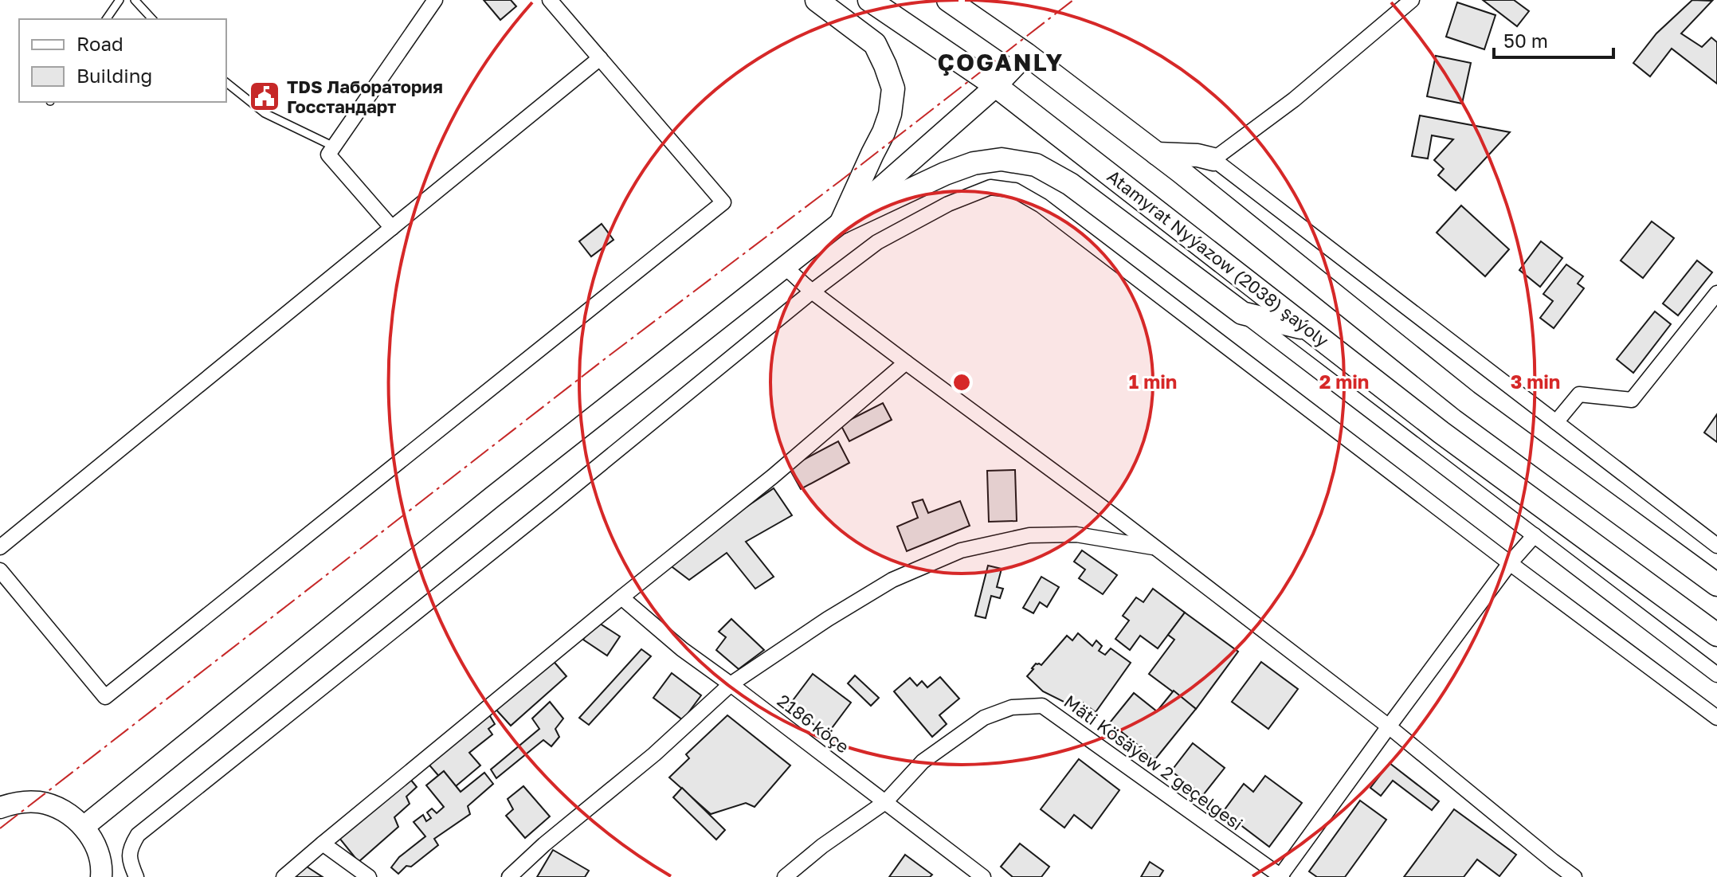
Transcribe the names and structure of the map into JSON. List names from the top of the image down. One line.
{"streets":{"main road":["Atamyrat Nyýazow (2038) şaýoly"],"street":["2186 köçe","Mäti Kösäýew 2 geçelgesi"]},"crossings":[["2186 köçe","Mäti Kösäýew 2 geçelgesi"]],"districts":["ÇOGANLY"],"places":{"public building":["TDS Лаборатория Госстандарт"]},"legend":["Road","Building"],"scale_bar":"50 m","rings":["1 min","2 min","3 min"]}
